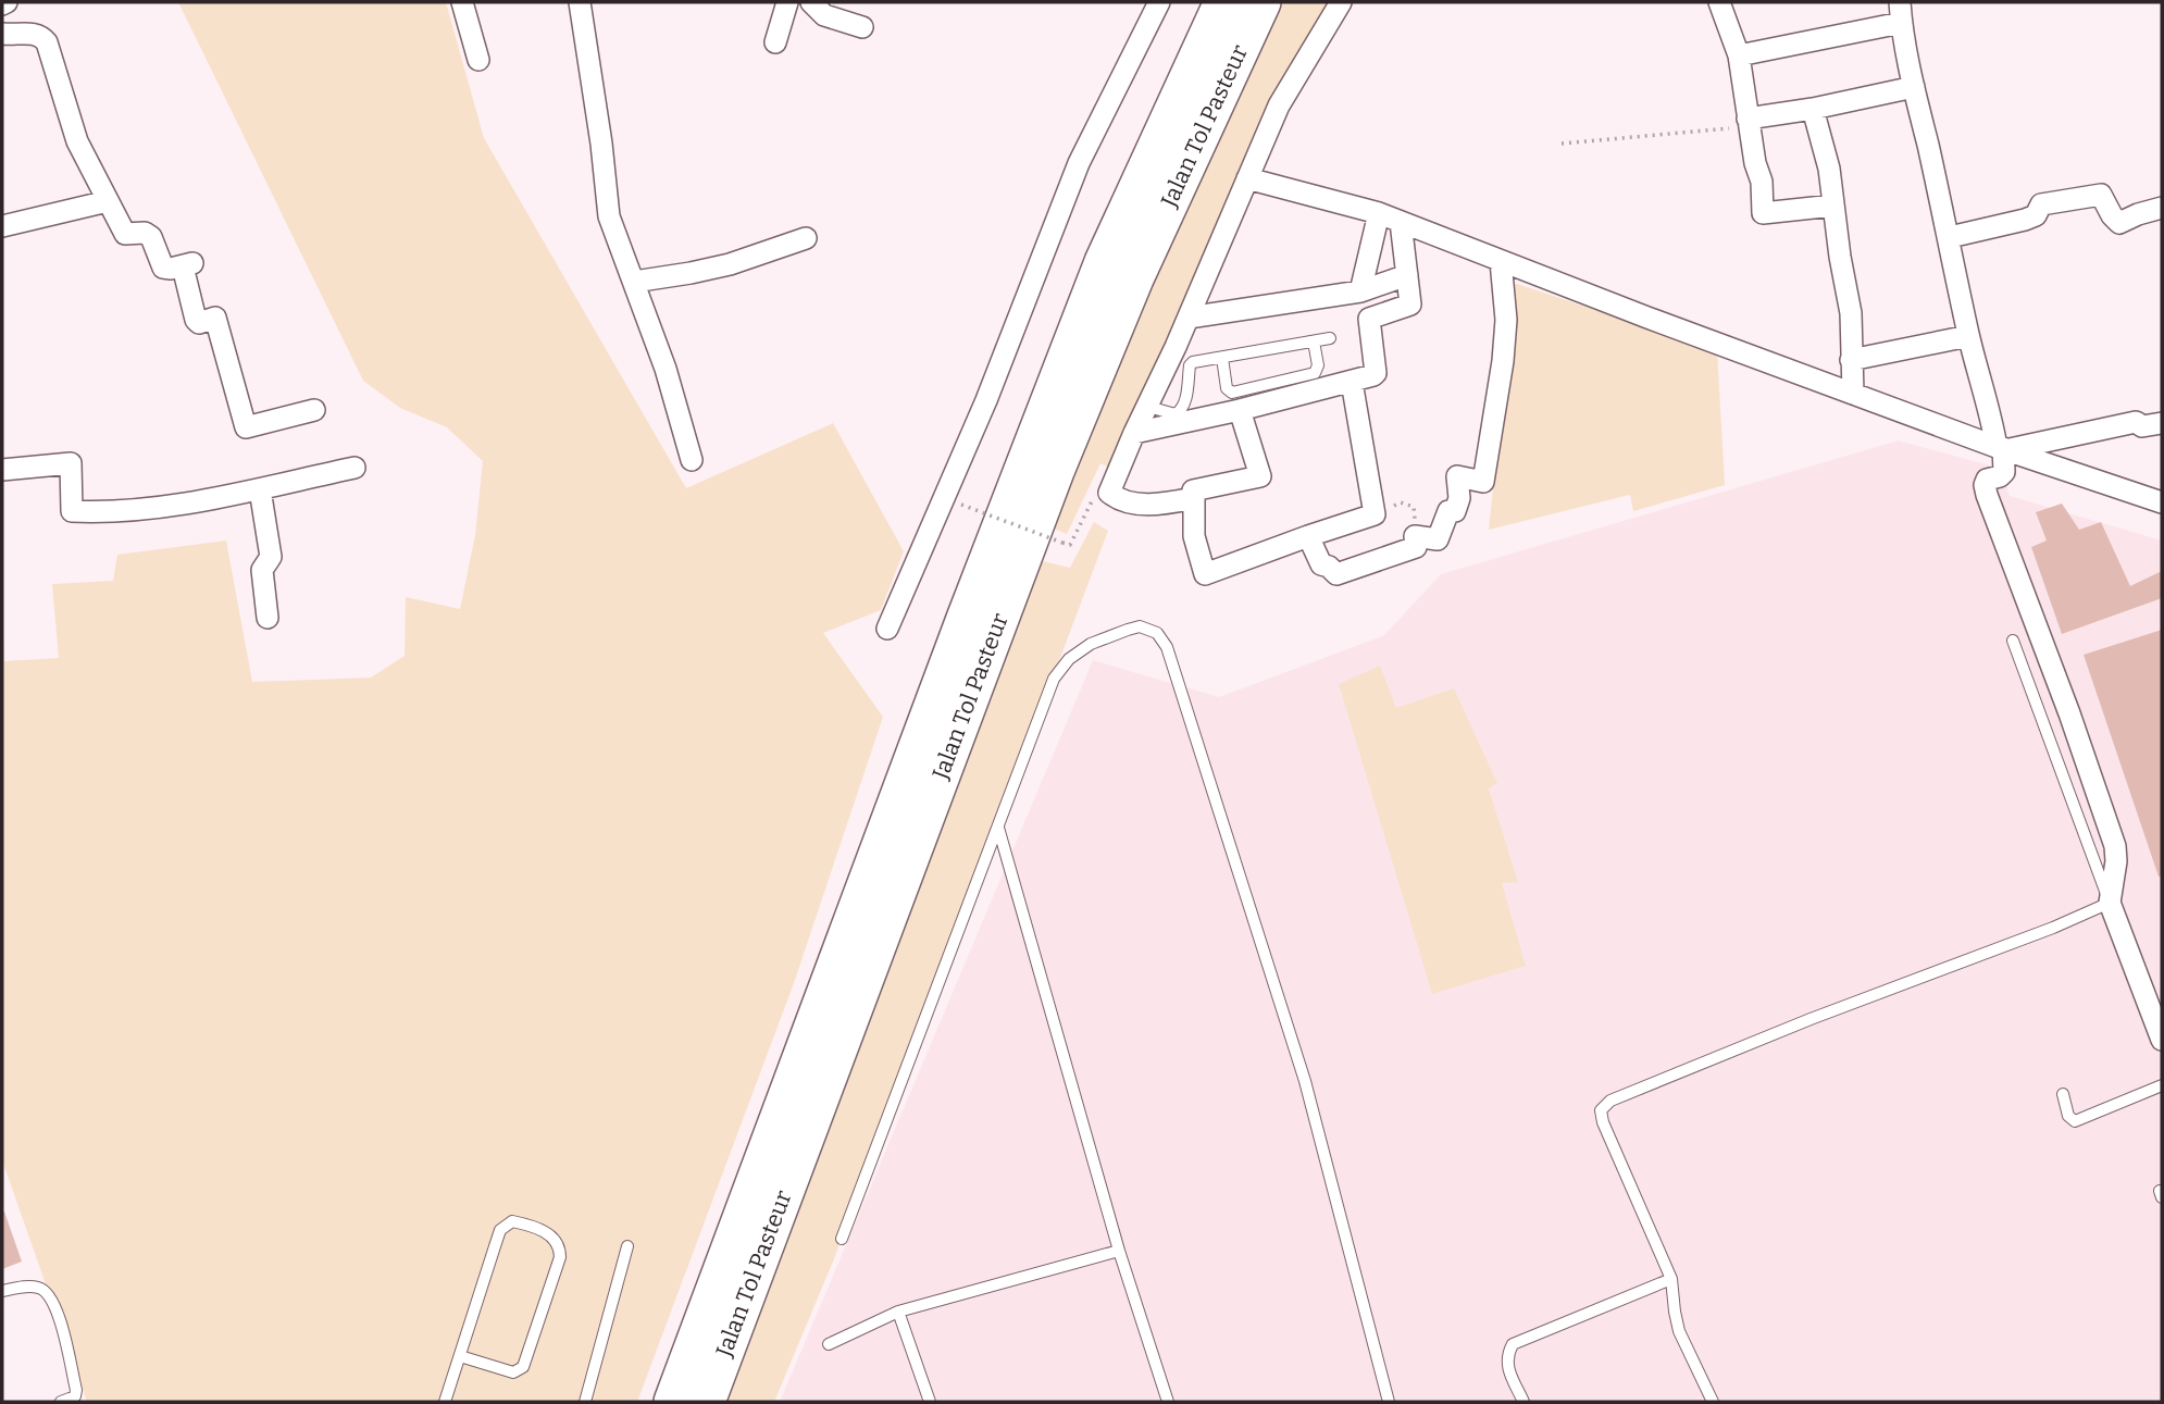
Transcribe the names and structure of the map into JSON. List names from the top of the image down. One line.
{"streets":{"highway":["Jalan Tol Pasteur"]}}
